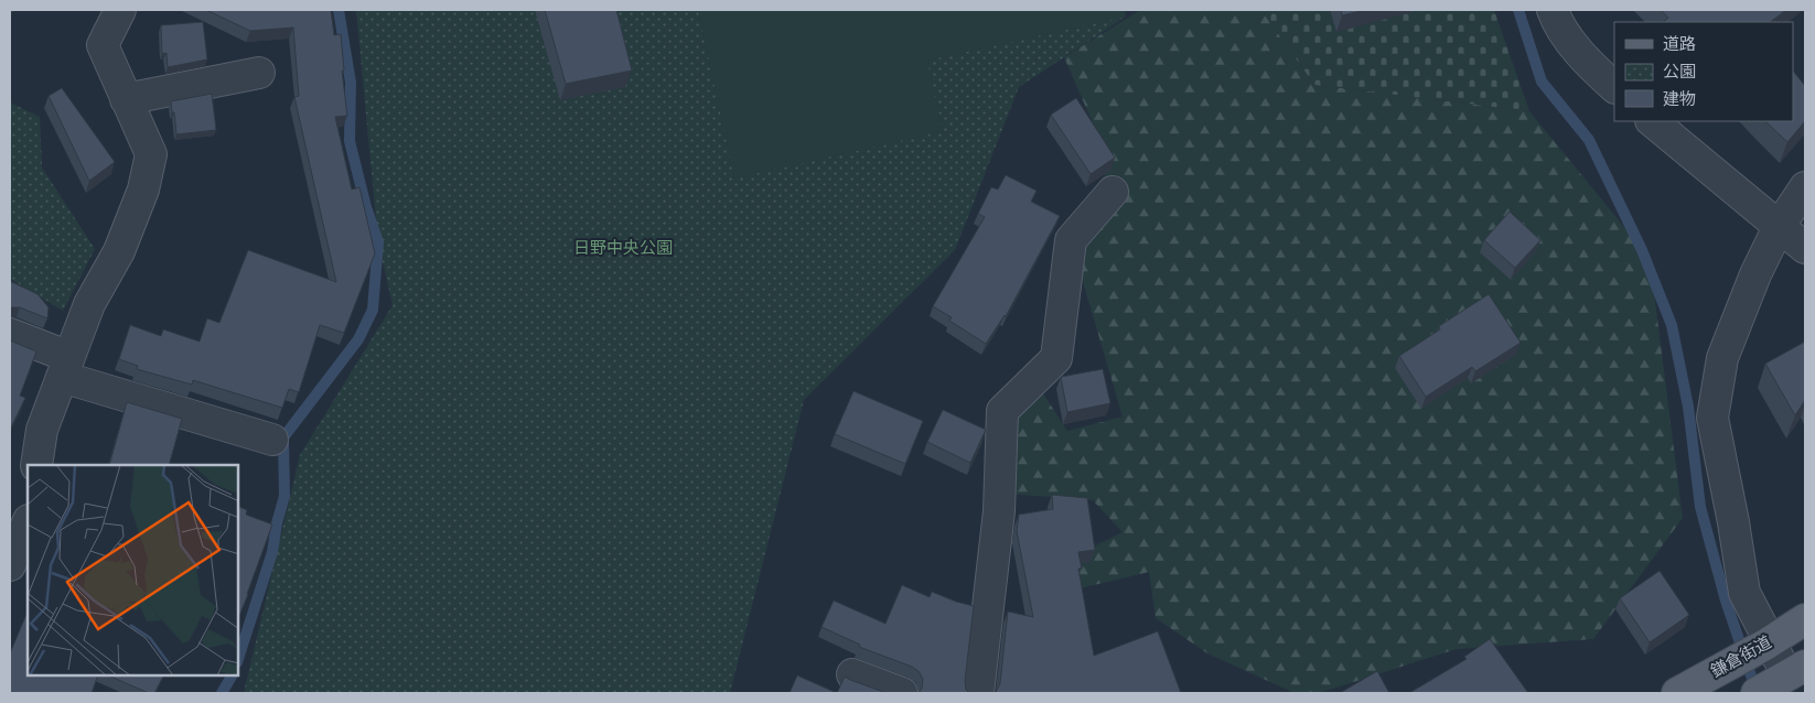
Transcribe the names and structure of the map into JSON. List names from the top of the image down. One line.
{"streets":{"main road":["鎌倉街道"]},"parks":["日野中央公園"],"legend":["道路","公園","建物"]}
